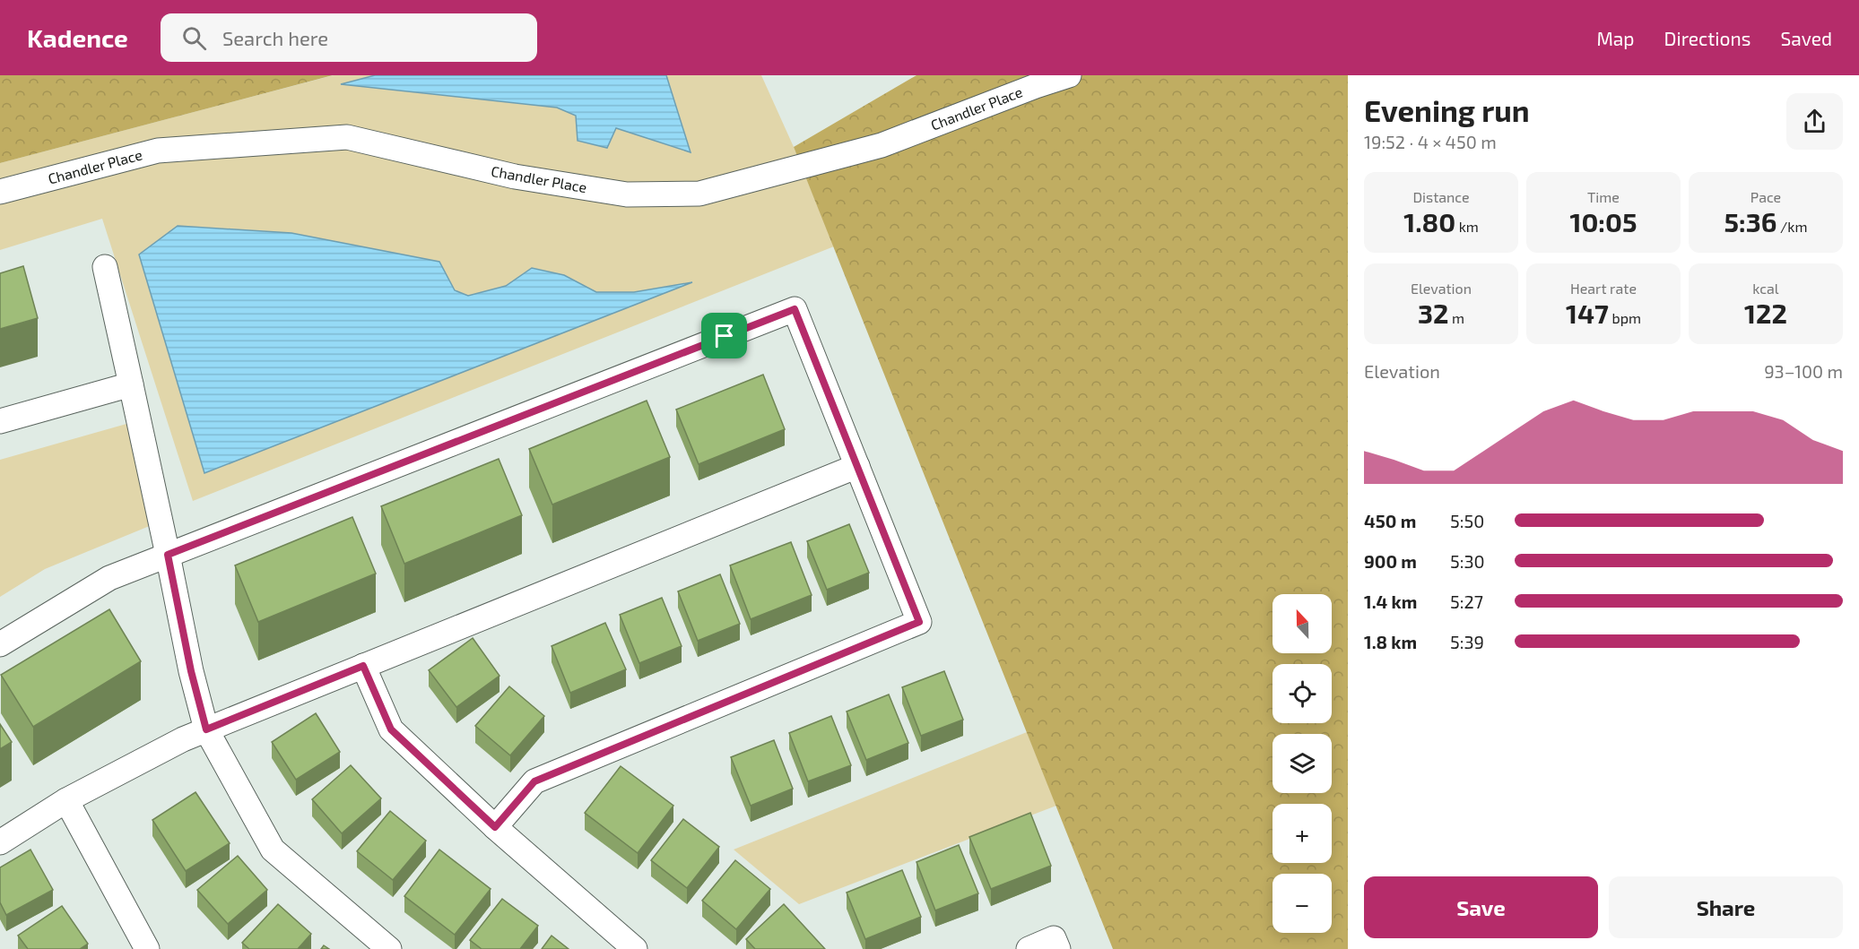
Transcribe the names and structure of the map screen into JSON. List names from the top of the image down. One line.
{"streets":{"street":["Chandler Place"]},"north":"top","page":{"header":"Kadence","search":"Search here","nav":["Map","Directions","Saved"],"heading":["Evening run","19:52 · 4 × 450 m"],"stats":[["Distance","1.80 km"],["Time","10:05"],["Pace","5:36 /km"],["Elevation","32 m"],["Heart rate","147 bpm"],["kcal","122"]],"chart":["Elevation","93–100 m"],"list":[{"name":"450 m","note":"5:50"},{"name":"900 m","note":"5:30"},{"name":"1.4 km","note":"5:27"},{"name":"1.8 km","note":"5:39"}],"map_buttons":["+","−"],"buttons":["Save","Share"]}}
